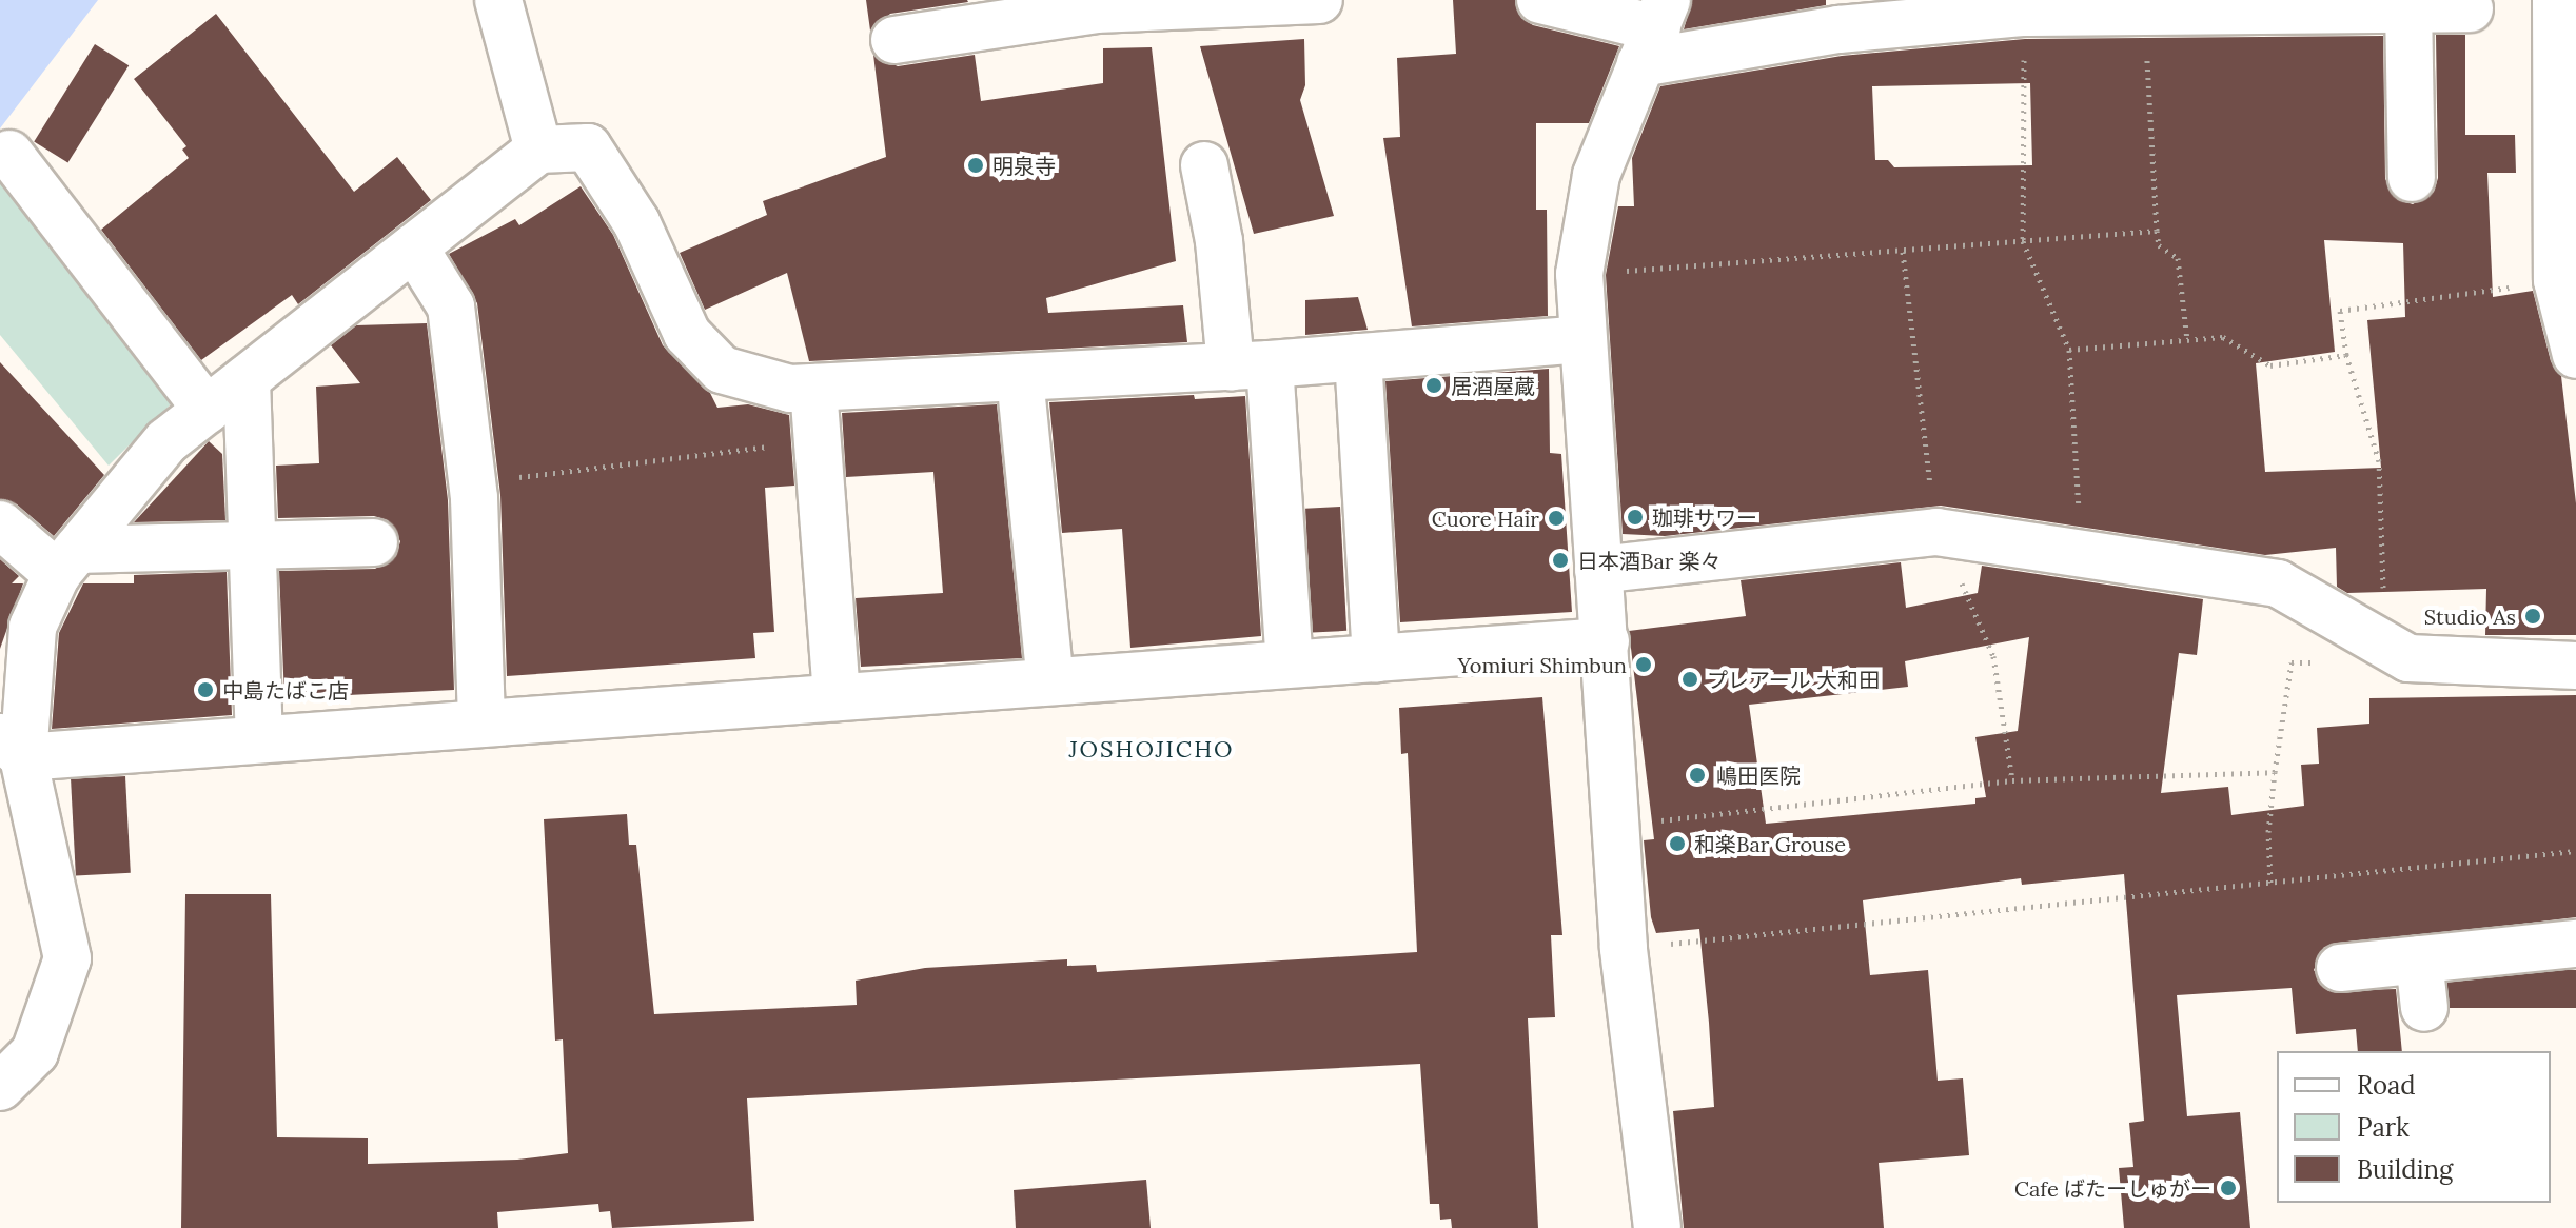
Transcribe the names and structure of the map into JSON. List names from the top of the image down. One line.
{"districts":["JOSHOJICHO"],"places":["明泉寺","居酒屋蔵","珈琲サワー","Cuore Hair","日本酒Bar 楽々","Studio As","Yomiuri Shimbun","プレアール 大和田","中島たばこ店","嶋田医院","和楽Bar Grouse","Cafe ばたーしゅがー"],"legend":["Road","Park","Building"]}
